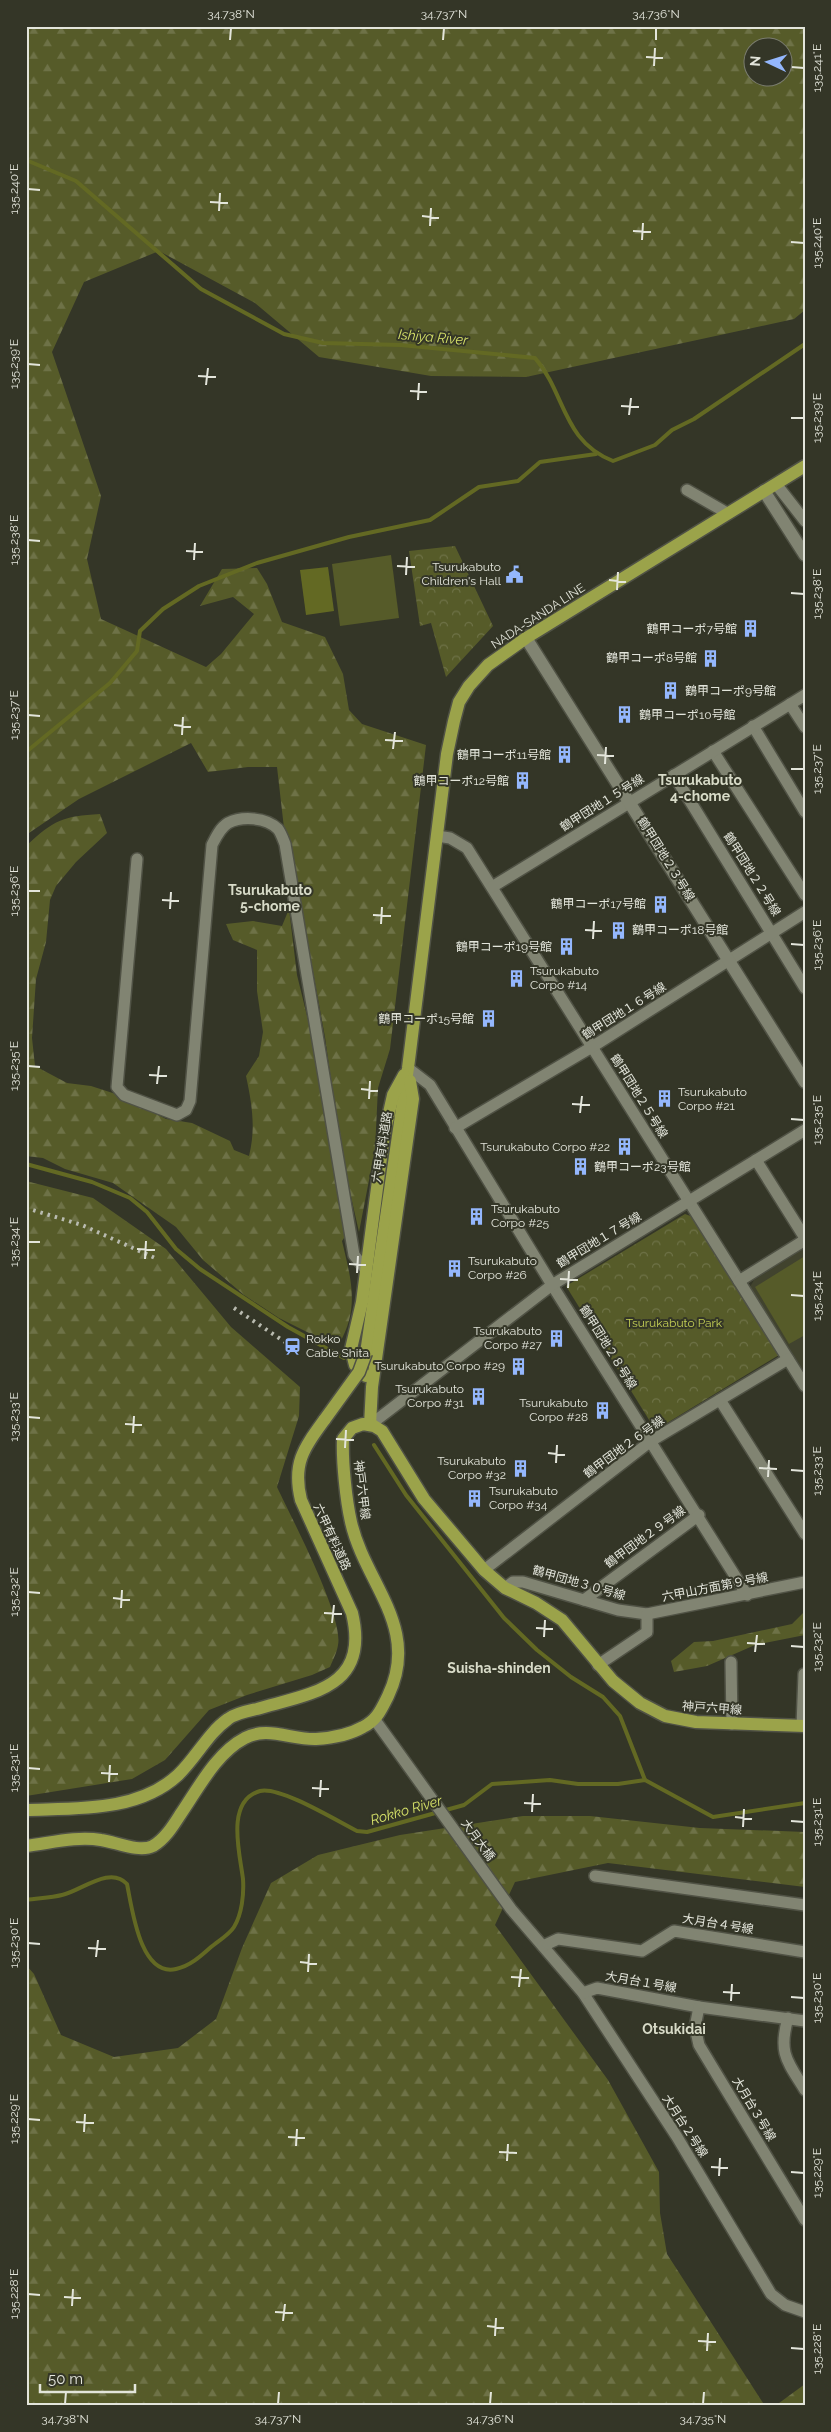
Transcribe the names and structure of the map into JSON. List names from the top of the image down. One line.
{"streets":{"main road":["NADA-SANDA LINE","六甲有料道路","神戸六甲線"],"street":["鶴甲団地１５号線","鶴甲団地２３号線","鶴甲団地２２号線","鶴甲団地１６号線","鶴甲団地２５号線","鶴甲団地１７号線","鶴甲団地２８号線","鶴甲団地２６号線","鶴甲団地２９号線","鶴甲団地３０号線","六甲山方面第９号線","大月大橋","大月台４号線","大月台１号線","大月台３号線","大月台２号線"]},"crossings":[["NADA-SANDA LINE","鶴甲団地２３号線"],["NADA-SANDA LINE","鶴甲団地２５号線"],["NADA-SANDA LINE","六甲有料道路"],["NADA-SANDA LINE","鶴甲団地２８号線"],["鶴甲団地１５号線","鶴甲団地２３号線"],["鶴甲団地１５号線","鶴甲団地２２号線"],["鶴甲団地１５号線","鶴甲団地２５号線"],["鶴甲団地２３号線","鶴甲団地１６号線"],["鶴甲団地２２号線","鶴甲団地１６号線"],["鶴甲団地１６号線","鶴甲団地２５号線"],["鶴甲団地１６号線","鶴甲団地２８号線"],["鶴甲団地２５号線","鶴甲団地１７号線"],["鶴甲団地２５号線","鶴甲団地２６号線"],["六甲有料道路","鶴甲団地２８号線"],["鶴甲団地１７号線","鶴甲団地２８号線"],["鶴甲団地１７号線","神戸六甲線"],["鶴甲団地２８号線","鶴甲団地２６号線"],["鶴甲団地２８号線","鶴甲団地２９号線"],["鶴甲団地２８号線","六甲山方面第９号線"],["鶴甲団地２６号線","神戸六甲線"],["神戸六甲線","鶴甲団地３０号線"],["神戸六甲線","六甲山方面第９号線"],["神戸六甲線","大月大橋"],["鶴甲団地２９号線","鶴甲団地３０号線"],["鶴甲団地３０号線","六甲山方面第９号線"],["大月大橋","大月台４号線"],["大月台１号線","大月台３号線"],["大月台１号線","大月台２号線"]],"districts":["Tsurukabuto 4-chome","Tsurukabuto 5-chome","Suisha-shinden","Otsukidai"],"water":["Ishiya River","Rokko River"],"parks":["Tsurukabuto Park"],"places":{"public building":["Tsurukabuto Children's Hall"],"building":["鶴甲コーポ7号館","鶴甲コーポ8号館","鶴甲コーポ9号館","鶴甲コーポ10号館","鶴甲コーポ11号館","鶴甲コーポ12号館","鶴甲コーポ17号館","鶴甲コーポ18号館","鶴甲コーポ19号館","Tsurukabuto Corpo #14","鶴甲コーポ15号館","Tsurukabuto Corpo #21","Tsurukabuto Corpo #22","鶴甲コーポ23号館","Tsurukabuto Corpo #25","Tsurukabuto Corpo #26","Tsurukabuto Corpo #27","Tsurukabuto Corpo #29","Tsurukabuto Corpo #31","Tsurukabuto Corpo #28","Tsurukabuto Corpo #32","Tsurukabuto Corpo #34"],"station":["Rokko Cable Shita"]},"scale_bar":"50 m","north":"left","coordinates":["34.738°N","34.737°N","34.736°N","135.241°E","135.240°E","135.239°E","135.238°E","135.237°E","135.236°E","135.235°E","135.234°E","135.233°E","135.232°E","135.231°E","135.230°E","135.229°E","135.228°E","34.735°N"]}
